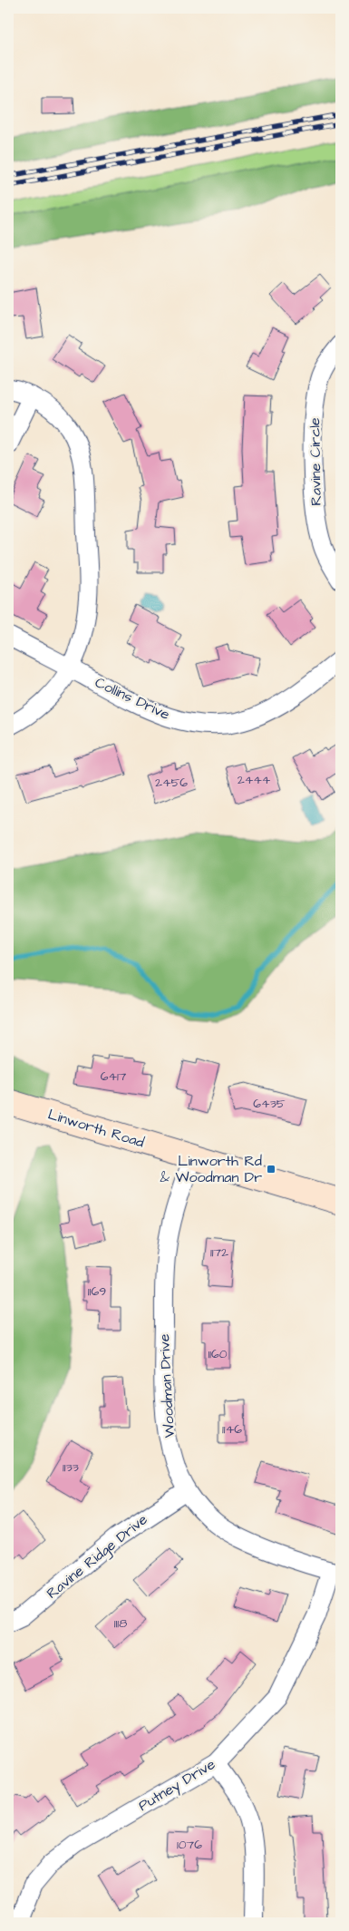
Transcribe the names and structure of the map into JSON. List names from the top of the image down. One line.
{"streets":{"main road":["Linworth Road"],"street":["Ravine Circle","Collins Drive","Woodman Drive","Ravine Ridge Drive","Putney Drive"]},"crossings":[["Linworth Road","Woodman Drive"],["Woodman Drive","Ravine Ridge Drive"],["Woodman Drive","Putney Drive"]],"places":{"transit":["Linworth Rd & Woodman Dr"]},"house_numbers":["2444","2456","6417","6435","1172","1169","1160","1146","1133","1118","1076"]}
